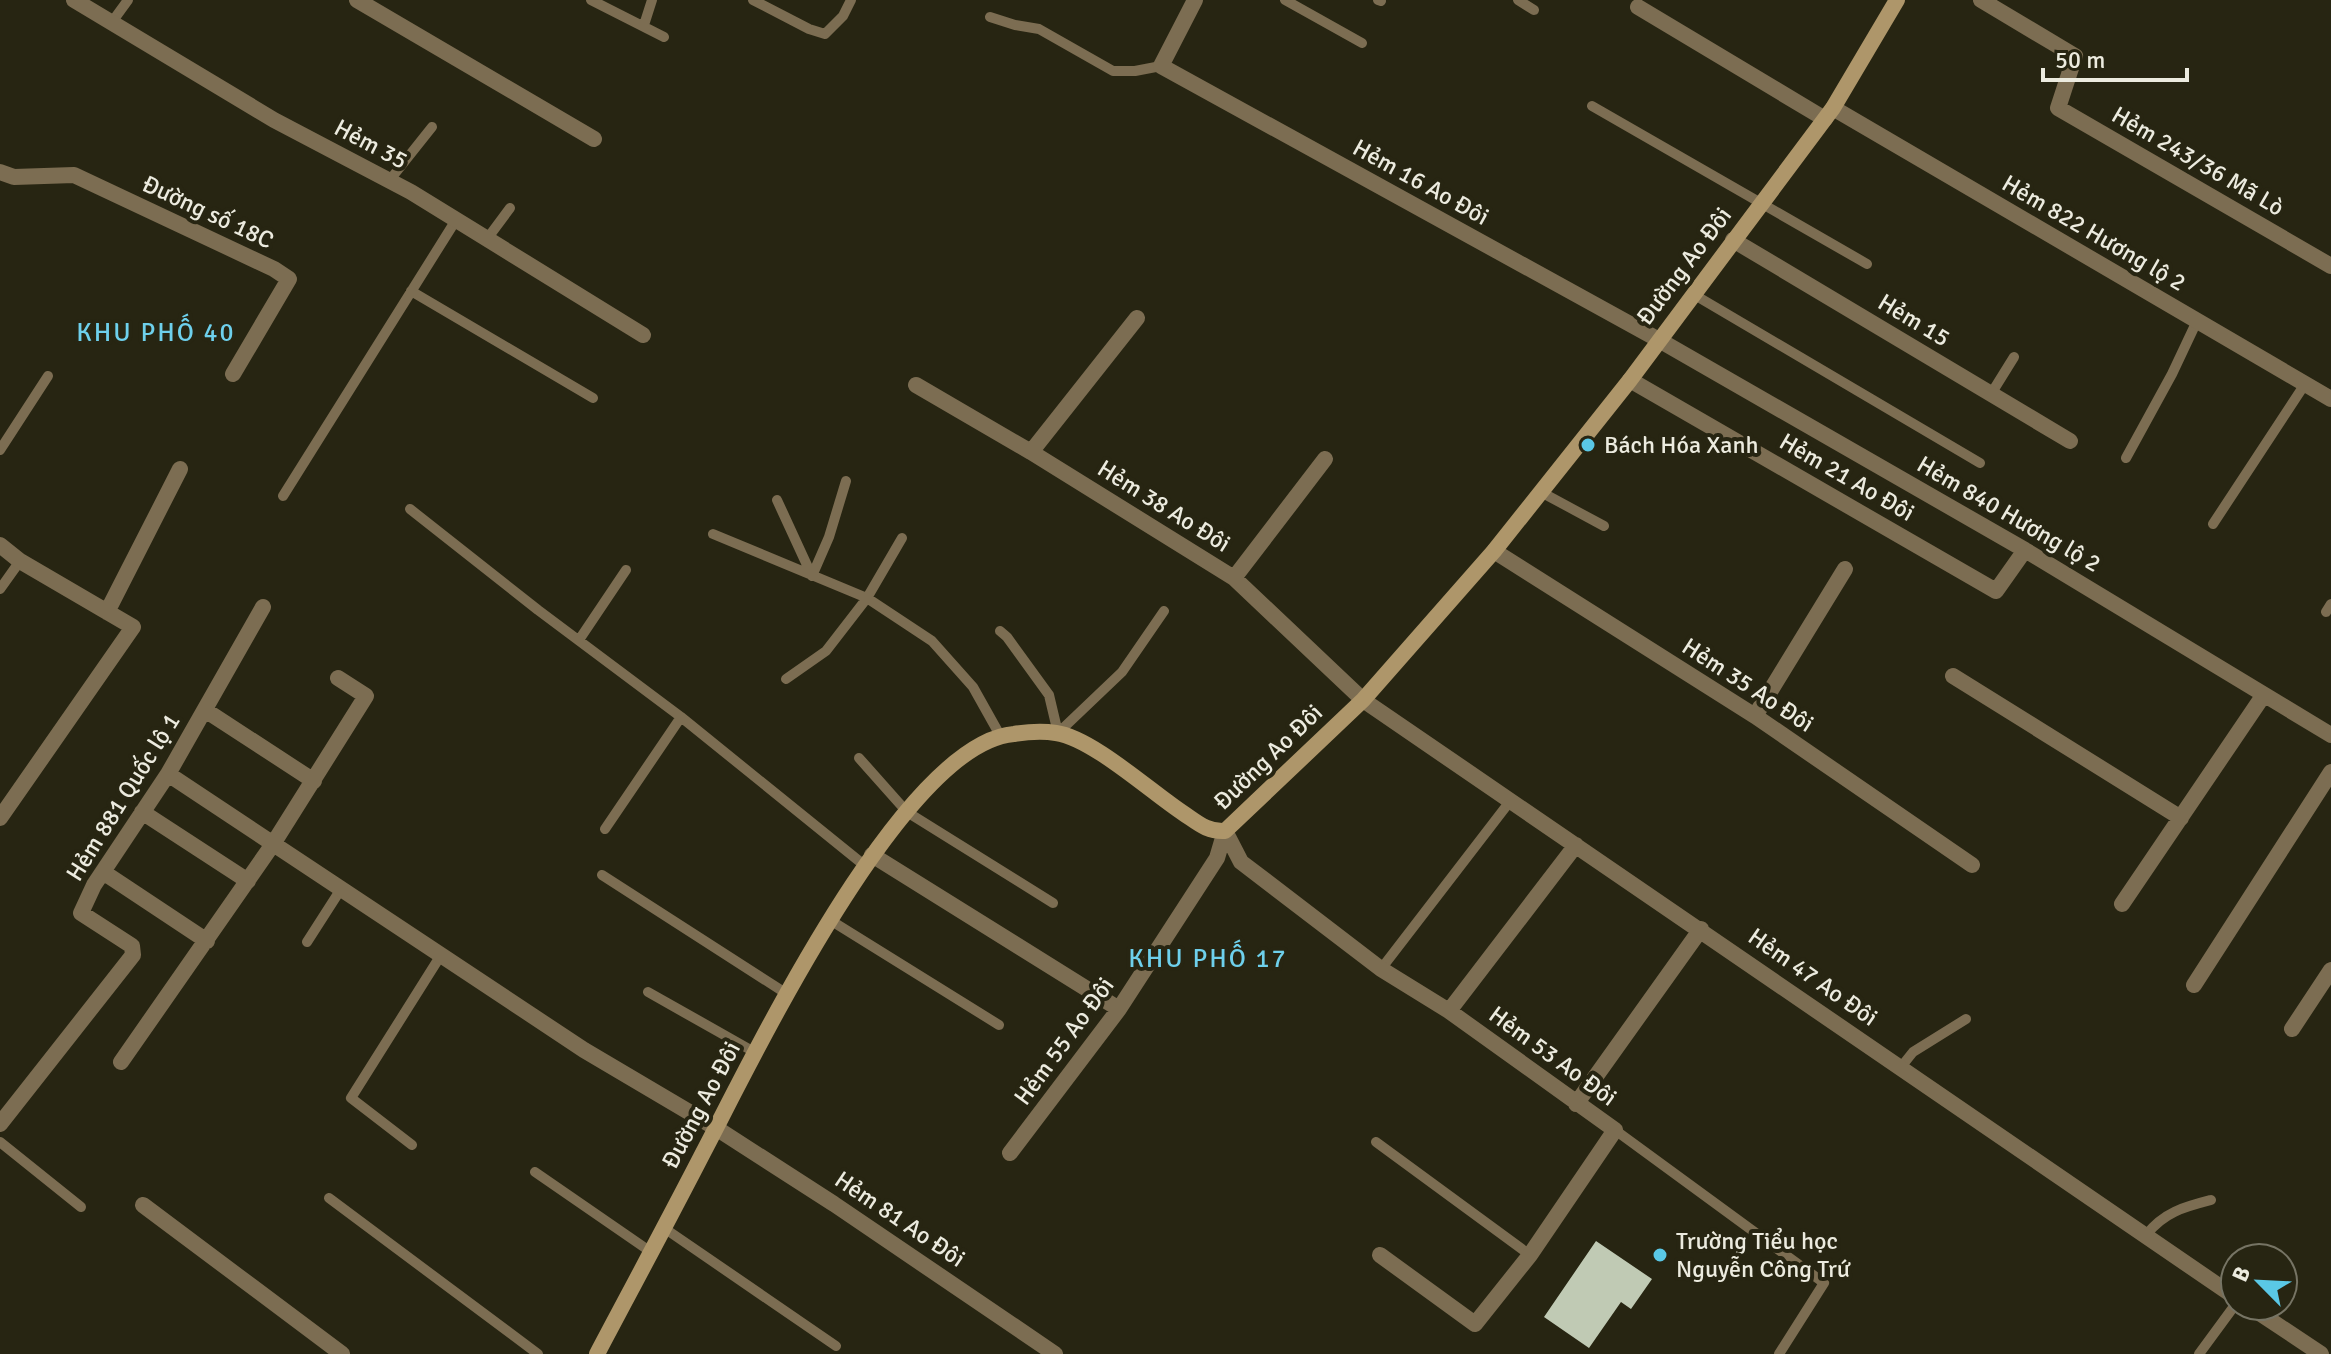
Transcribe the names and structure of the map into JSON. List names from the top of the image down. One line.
{"streets":{"street":["Hẻm 35","Hẻm 243/36 Mã Lò","Hẻm 16 Ao Đôi","Đường số 18C","Hẻm 822 Hương lộ 2","Đường Ao Đôi","Hẻm 15","Hẻm 21 Ao Đôi","Hẻm 38 Ao Đôi","Hẻm 840 Hương lộ 2","Hẻm 35 Ao Đôi","Hẻm 881 Quốc lộ 1","Hẻm 47 Ao Đôi","Hẻm 55 Ao Đôi","Hẻm 53 Ao Đôi","Hẻm 81 Ao Đôi"]},"crossings":[["Hẻm 16 Ao Đôi","Đường Ao Đôi"],["Hẻm 16 Ao Đôi","Hẻm 840 Hương lộ 2"],["Hẻm 822 Hương lộ 2","Đường Ao Đôi"],["Đường Ao Đôi","Hẻm 15"],["Đường Ao Đôi","Hẻm 21 Ao Đôi"],["Đường Ao Đôi","Hẻm 38 Ao Đôi"],["Đường Ao Đôi","Hẻm 840 Hương lộ 2"],["Đường Ao Đôi","Hẻm 35 Ao Đôi"],["Đường Ao Đôi","Hẻm 47 Ao Đôi"],["Đường Ao Đôi","Hẻm 55 Ao Đôi"],["Đường Ao Đôi","Hẻm 53 Ao Đôi"],["Đường Ao Đôi","Hẻm 81 Ao Đôi"],["Hẻm 21 Ao Đôi","Hẻm 840 Hương lộ 2"],["Hẻm 38 Ao Đôi","Hẻm 47 Ao Đôi"],["Hẻm 881 Quốc lộ 1","Hẻm 81 Ao Đôi"],["Hẻm 55 Ao Đôi","Hẻm 53 Ao Đôi"]],"districts":["KHU PHỐ 40","KHU PHỐ 17"],"places":["Bách Hóa Xanh","Trường Tiểu học Nguyễn Công Trứ"],"scale_bar":"50 m","north":"top left"}
